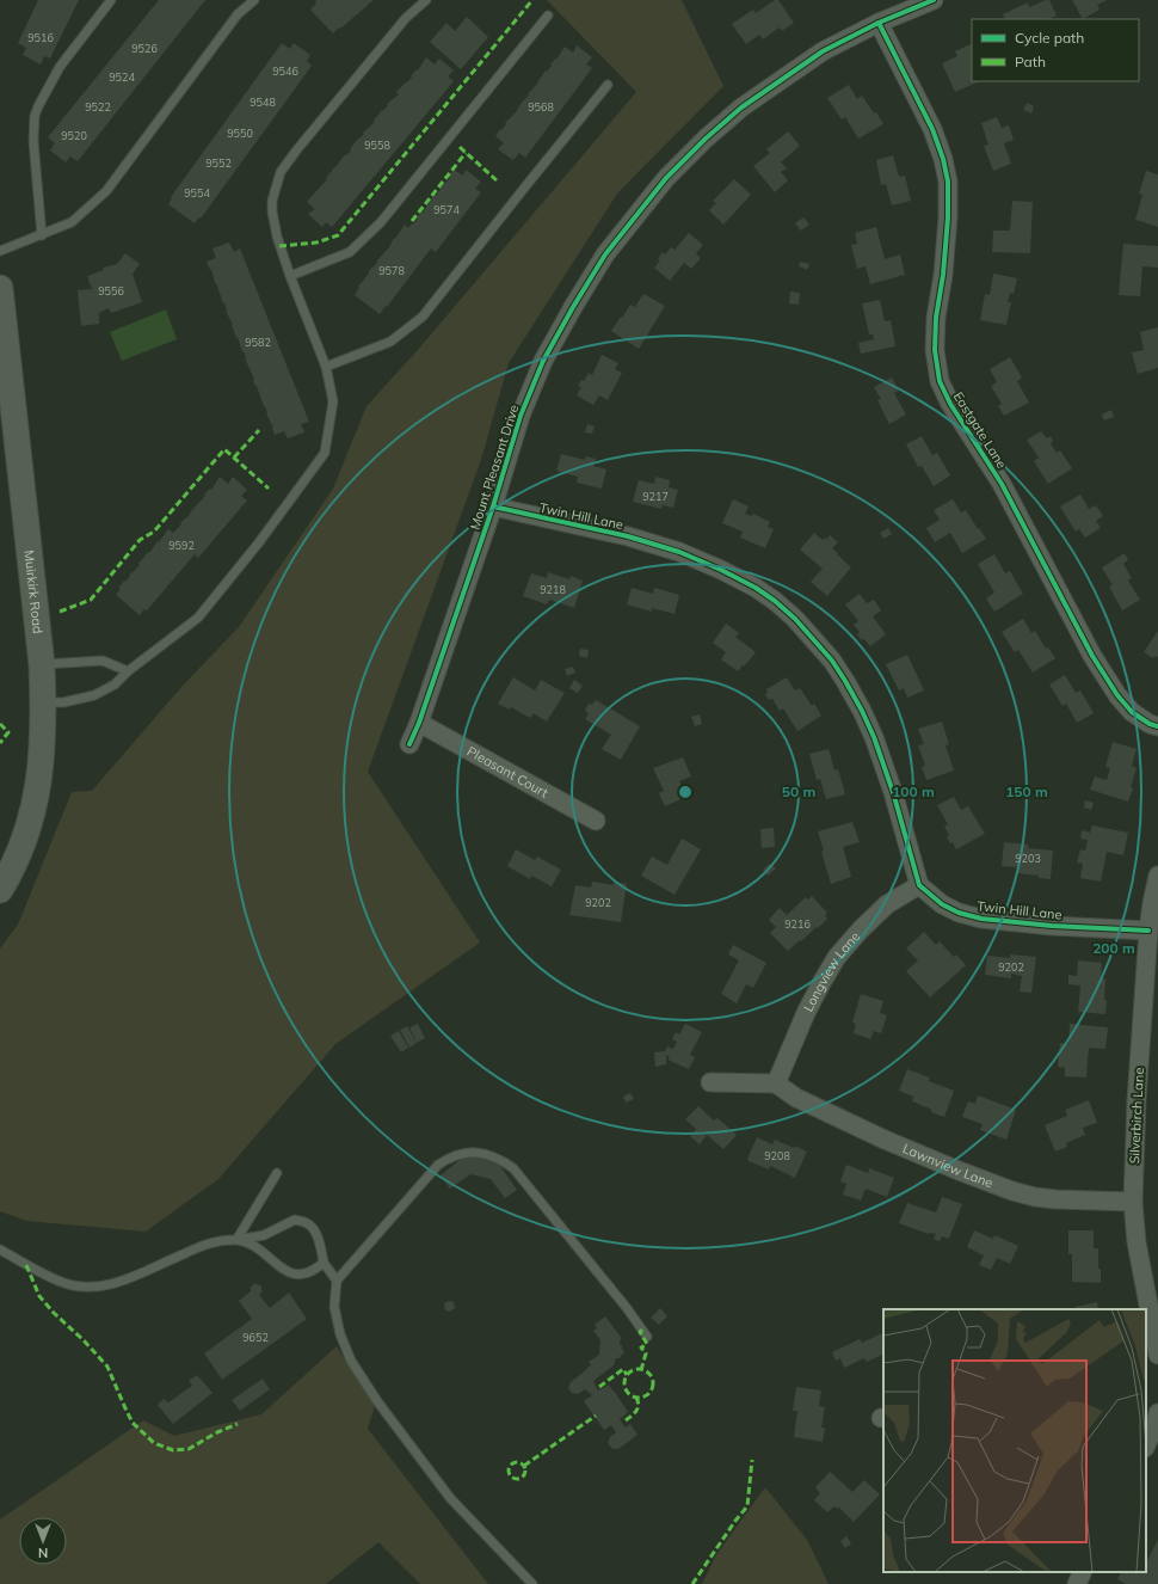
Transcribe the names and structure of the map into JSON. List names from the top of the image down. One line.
{"streets":{"main road":["Muirkirk Road"],"street":["Eastgate Lane","Mount Pleasant Drive","Twin Hill Lane","Pleasant Court","Longview Lane","Silverbirch Lane","Lawnview Lane"]},"crossings":[["Eastgate Lane","Mount Pleasant Drive"],["Mount Pleasant Drive","Twin Hill Lane"],["Mount Pleasant Drive","Pleasant Court"],["Twin Hill Lane","Longview Lane"],["Twin Hill Lane","Silverbirch Lane"],["Longview Lane","Lawnview Lane"],["Silverbirch Lane","Lawnview Lane"]],"house_numbers":["9516","9526","9546","9524","9548","9522","9568","9550","9520","9558","9552","9554","9574","9578","9556","9582","9217","9592","9218","9203","9202","9216","9202","9208","9652"],"legend":["Cycle path","Path"],"north":"bottom","rings":["50 m","100 m","150 m","200 m"]}
